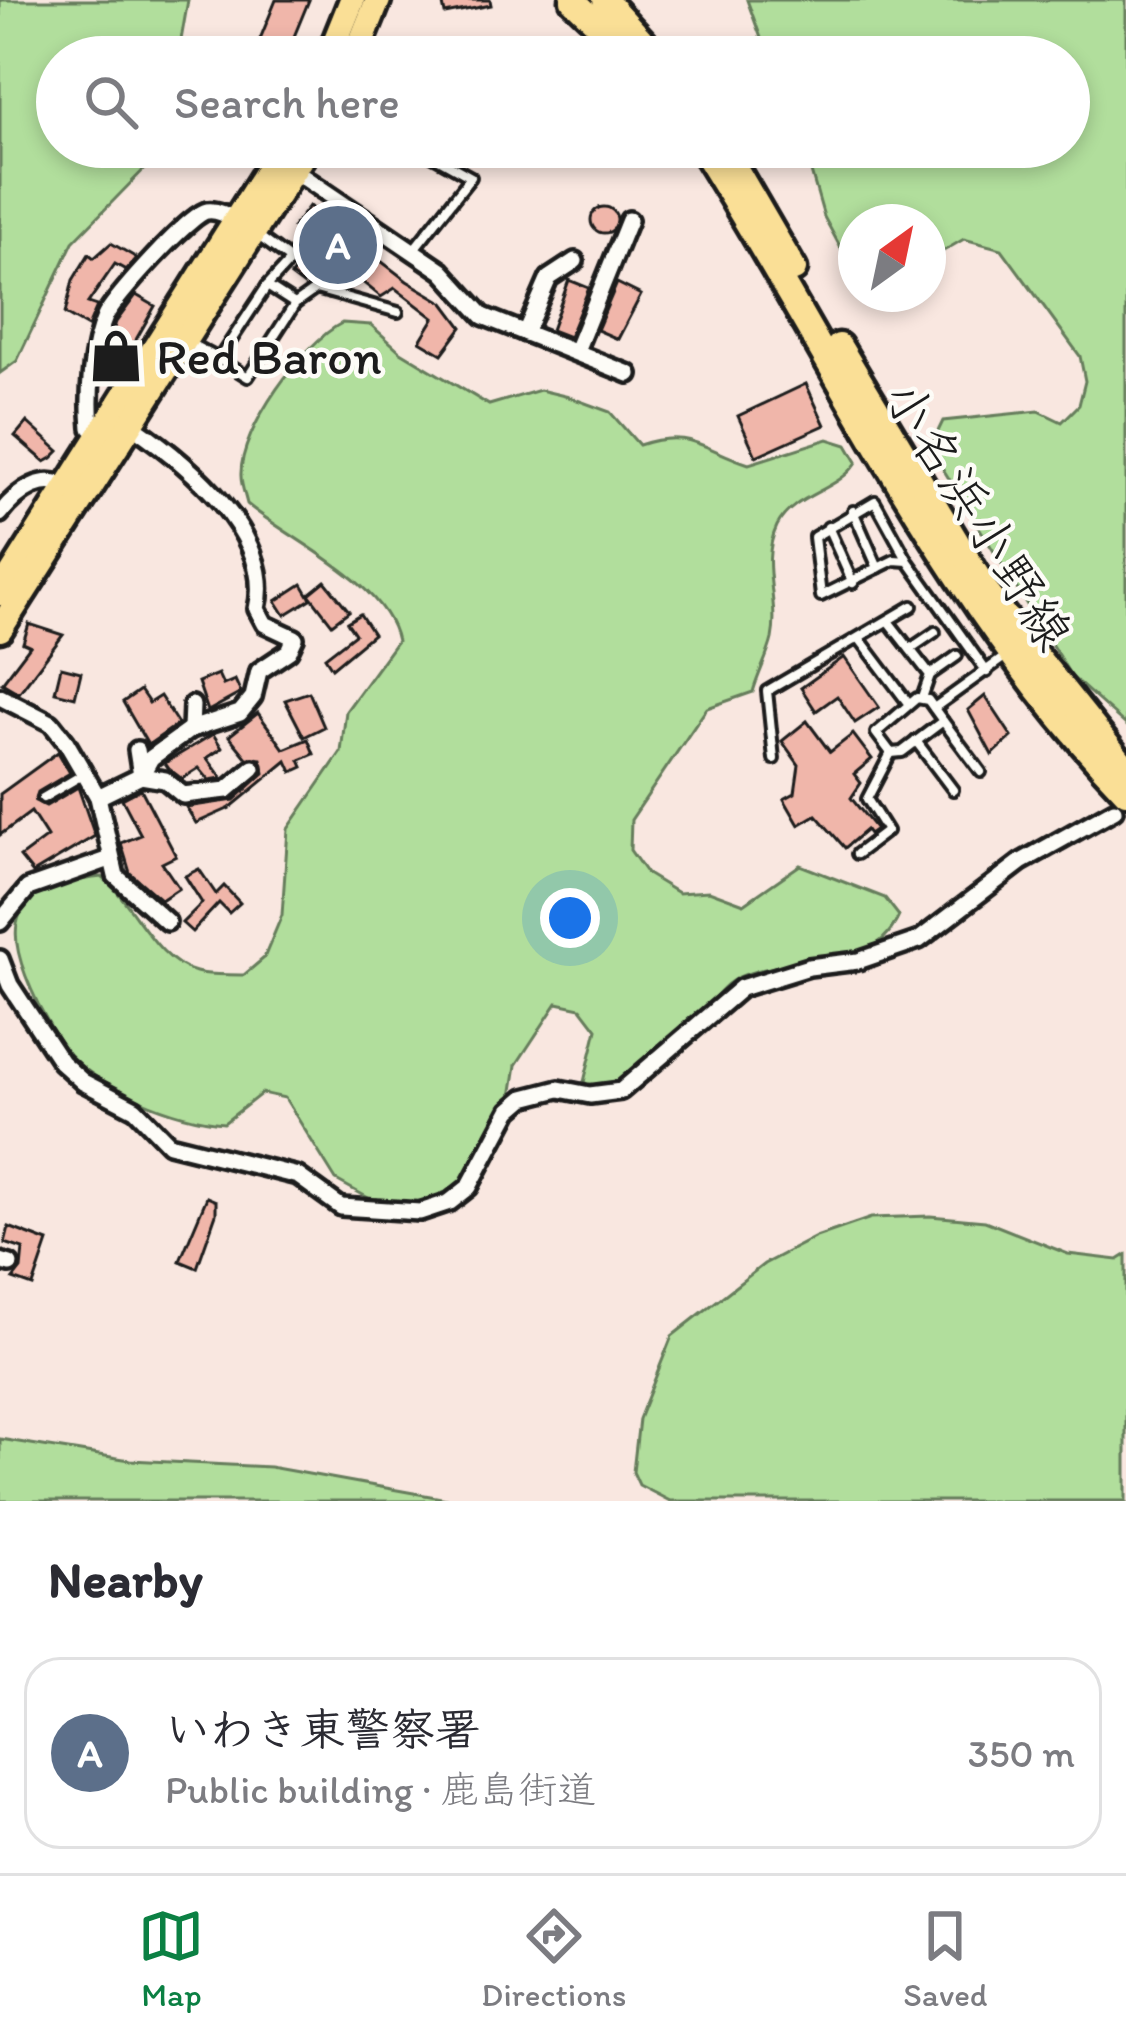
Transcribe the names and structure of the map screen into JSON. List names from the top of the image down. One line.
{"streets":{"main road":["小名浜小野線"]},"places":{"shop":["Red Baron"]},"north":"top right","page":{"search":"Search here","pins":"A","heading":"Nearby","list":[{"mark":"A","name":"いわき東警察署","note":"Public building · 鹿島街道","value":"350 m"}],"nav":["Map","Directions","Saved"]}}
